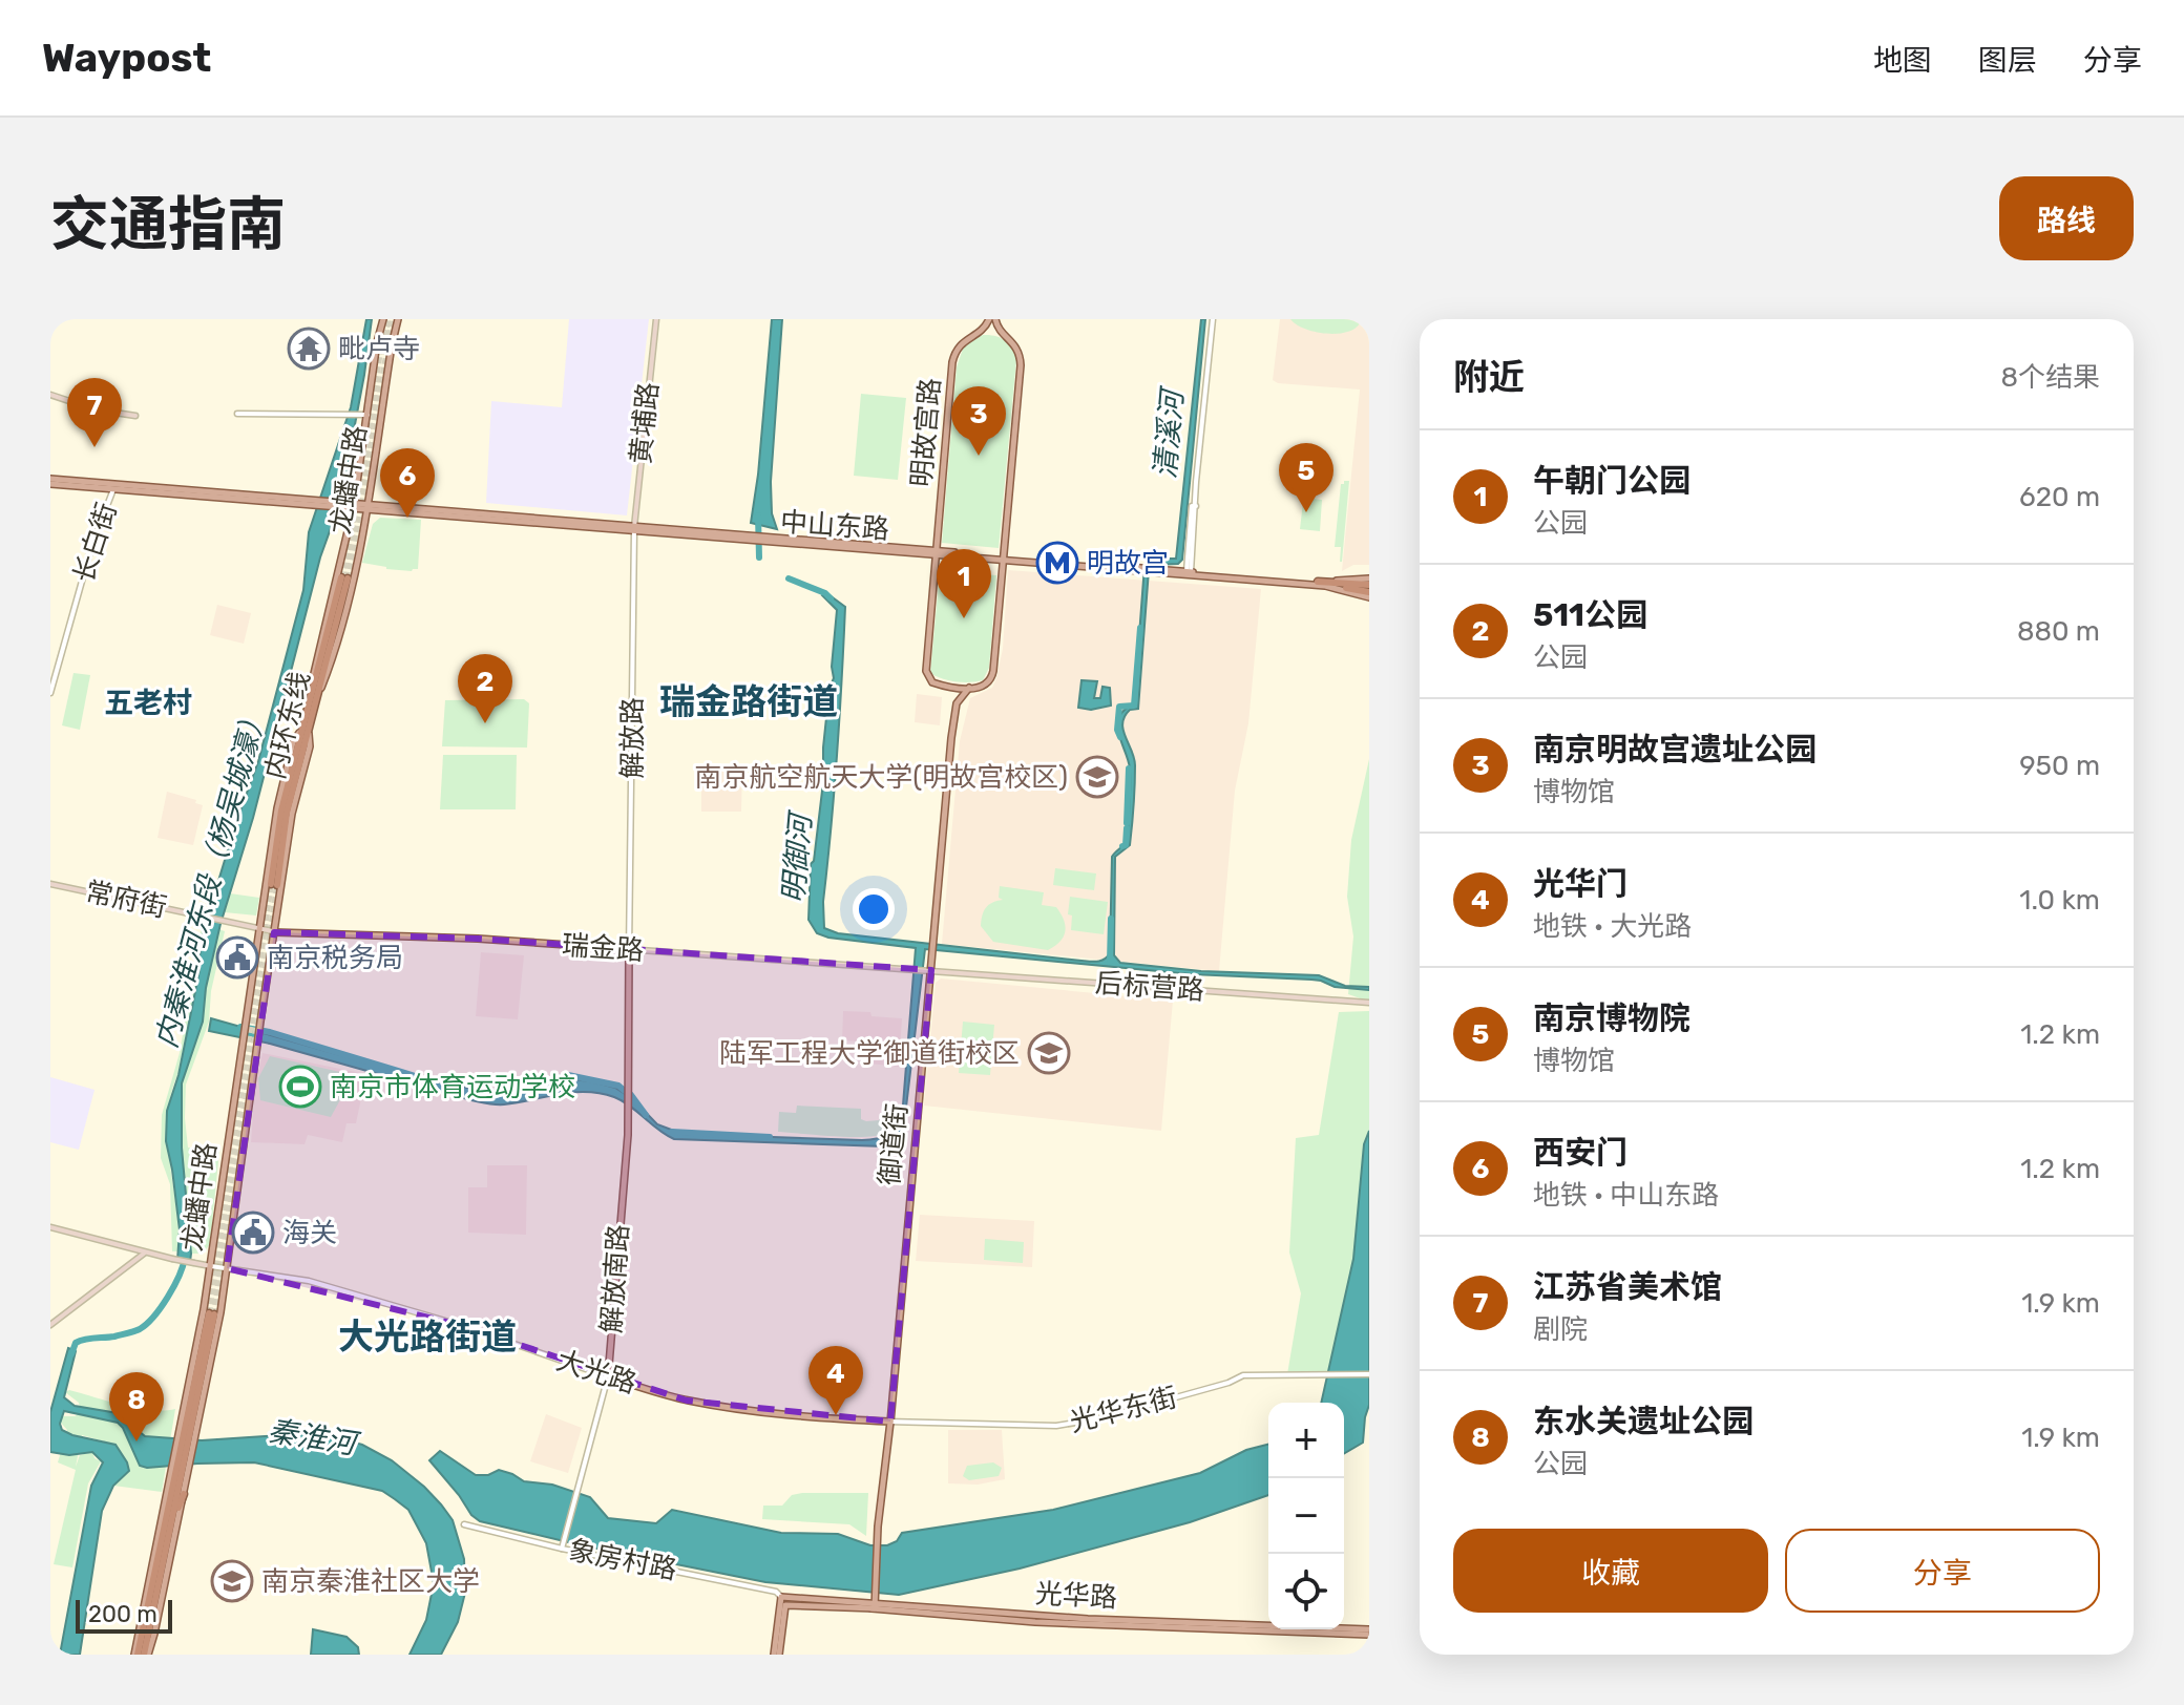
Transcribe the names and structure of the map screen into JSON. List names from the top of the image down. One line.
{"streets":{"highway":["内环东线"],"main road":["黄埔路","明故宫路","龙蟠中路","中山东路","常府街","瑞金路","后标营路","御道街","光华路"],"street":["长白街","解放路","解放南路","大光路","光华东街","象房村路"]},"crossings":[["黄埔路","中山东路"],["黄埔路","解放路"],["明故宫路","中山东路"],["龙蟠中路","中山东路"],["龙蟠中路","内环东线"],["龙蟠中路","瑞金路"],["龙蟠中路","大光路"],["中山东路","解放路"],["解放路","瑞金路"],["常府街","瑞金路"],["瑞金路","后标营路"],["瑞金路","御道街"],["后标营路","御道街"],["御道街","光华东街"],["御道街","光华路"],["解放南路","大光路"],["解放南路","象房村路"],["象房村路","光华路"]],"districts":["瑞金路街道","五老村","大光路街道"],"water":["清溪河","明御河","内秦淮河东段（杨吴城濠）","秦淮河"],"places":{"temple":["毗卢寺"],"metro station":["明故宫"],"school or university":["南京航空航天大学(明故宫校区)","陆军工程大学御道街校区","南京秦淮社区大学"],"public building":["南京税务局","海关"],"sports":["南京市体育运动学校"]},"scale_bar":"200 m","page":{"header":"Waypost","nav":["地图","图层","分享"],"title":"交通指南","buttons":["路线",["收藏","分享"]],"heading":["附近","8个结果"],"pins":["7","3","5","6","1","2","4","8"],"list":[{"mark":"1","name":"午朝门公园","note":"公园","value":"620 m"},{"mark":"2","name":"511公园","note":"公园","value":"880 m"},{"mark":"3","name":"南京明故宫遗址公园","note":"博物馆","value":"950 m"},{"mark":"4","name":"光华门","note":"地铁 · 大光路","value":"1.0 km"},{"mark":"5","name":"南京博物院","note":"博物馆","value":"1.2 km"},{"mark":"6","name":"西安门","note":"地铁 · 中山东路","value":"1.2 km"},{"mark":"7","name":"江苏省美术馆","note":"剧院","value":"1.9 km"},{"mark":"8","name":"东水关遗址公园","note":"公园","value":"1.9 km"}],"map_buttons":["+","−"],"scale":"200 m"}}
